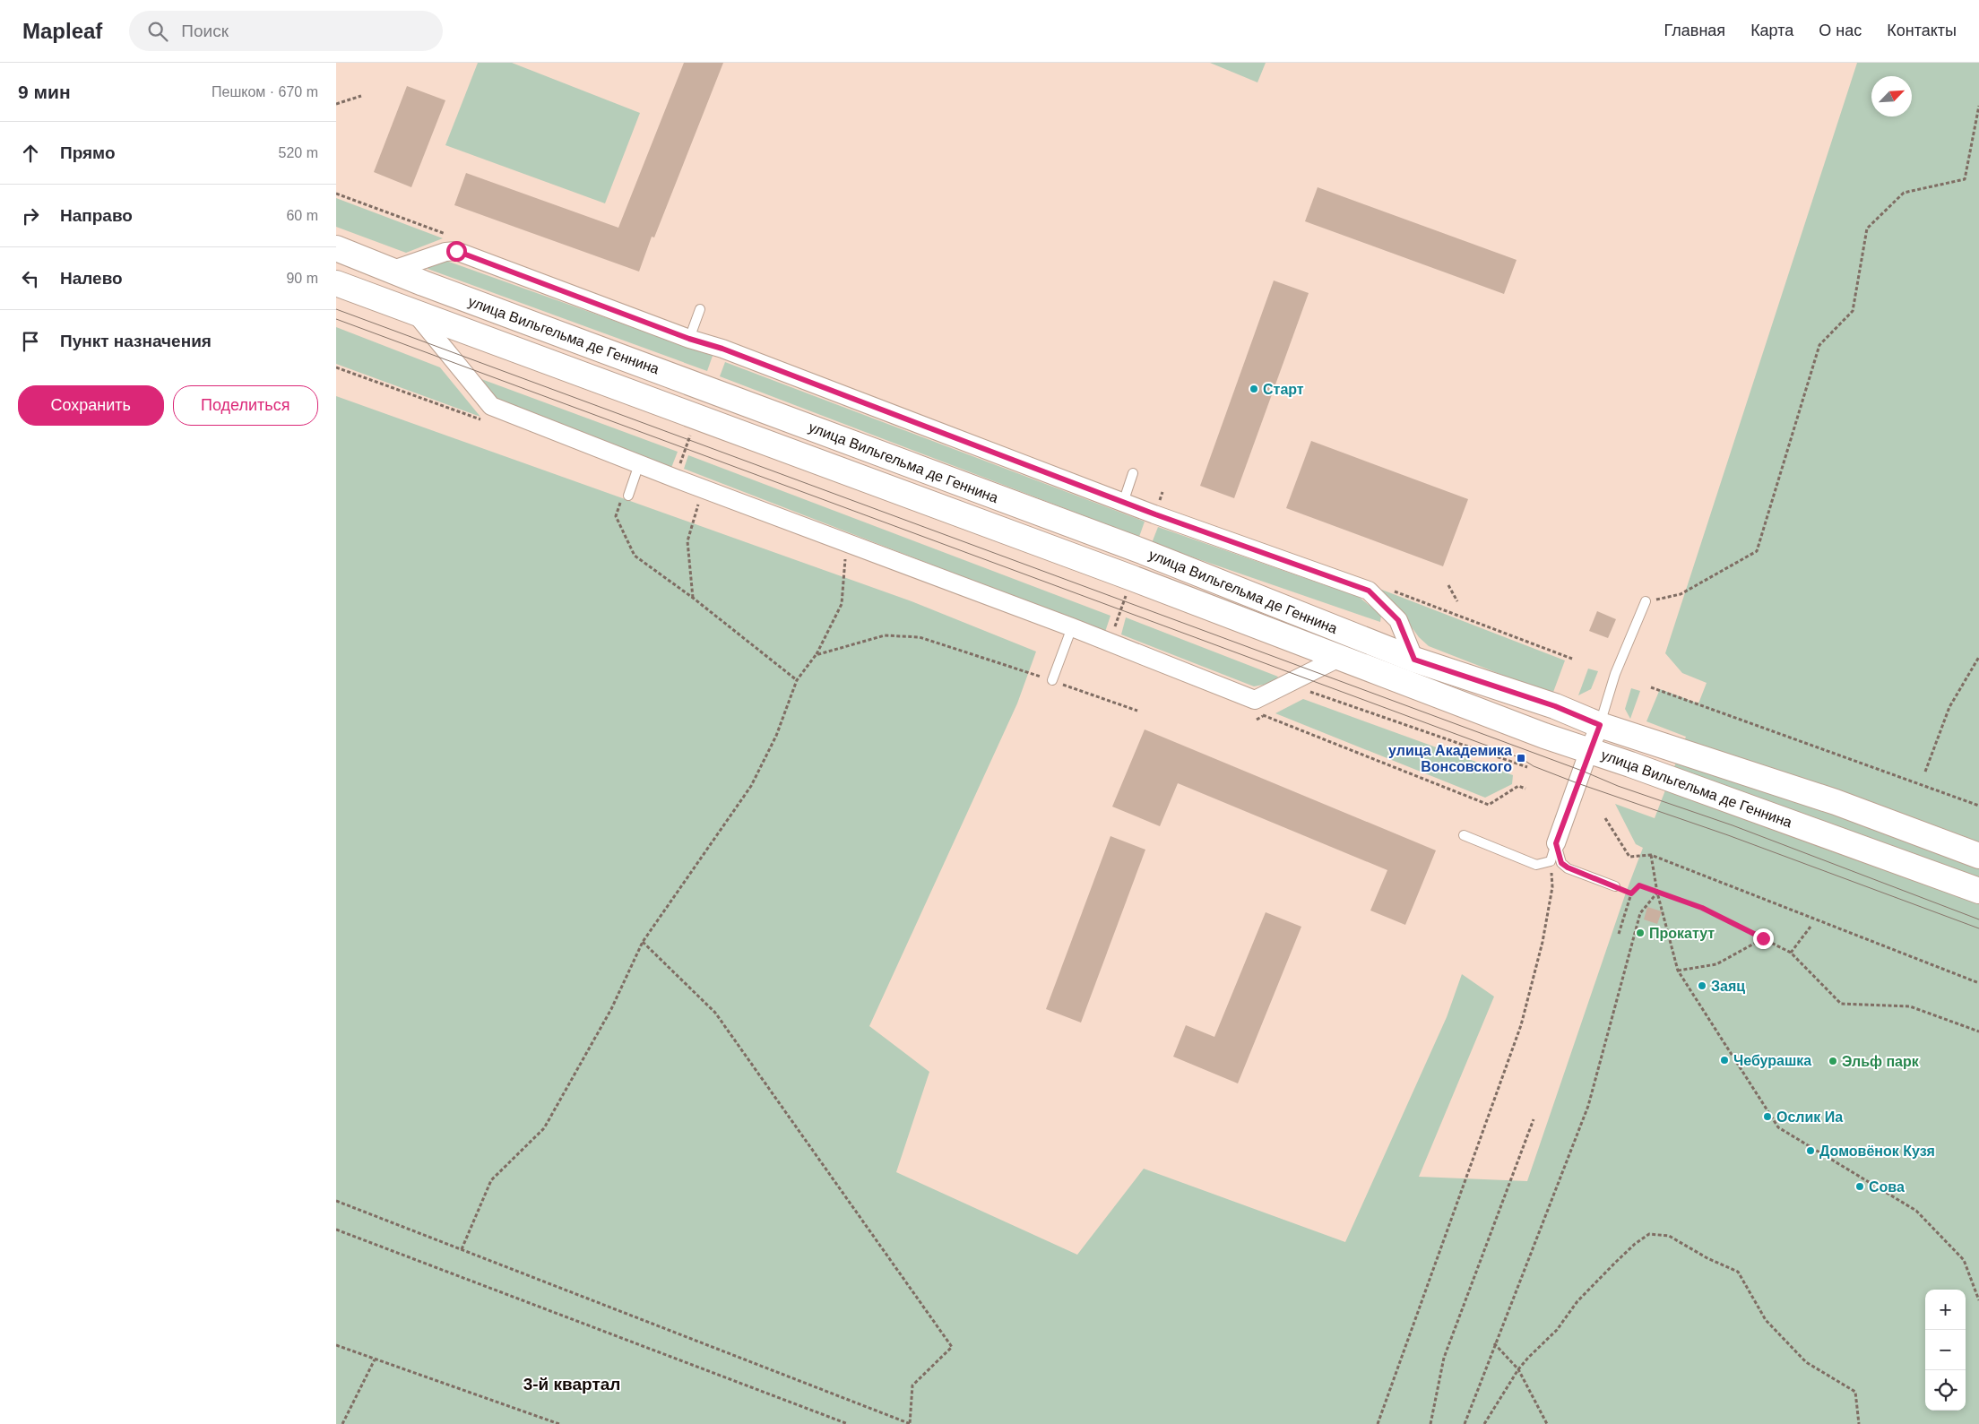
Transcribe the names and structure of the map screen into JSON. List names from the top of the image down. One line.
{"streets":{"main road":["улица Вильгельма де Геннина"]},"districts":["3-й квартал"],"places":{"other":["Старт","Прокатут","Заяц","Чебурашка","Эльф парк","Ослик Иа","Домовёнок Кузя","Сова"],"transit":["улица Академика Вонсовского"]},"north":"top right","page":{"header":"Mapleaf","search":"Поиск","nav":["Главная","Карта","О нас","Контакты"],"heading":["9 мин","Пешком · 670 m"],"list":[["Прямо","520 m"],["Направо","60 m"],["Налево","90 m"],"Пункт назначения"],"buttons":["Сохранить","Поделиться"],"map_buttons":["+","−"]}}
